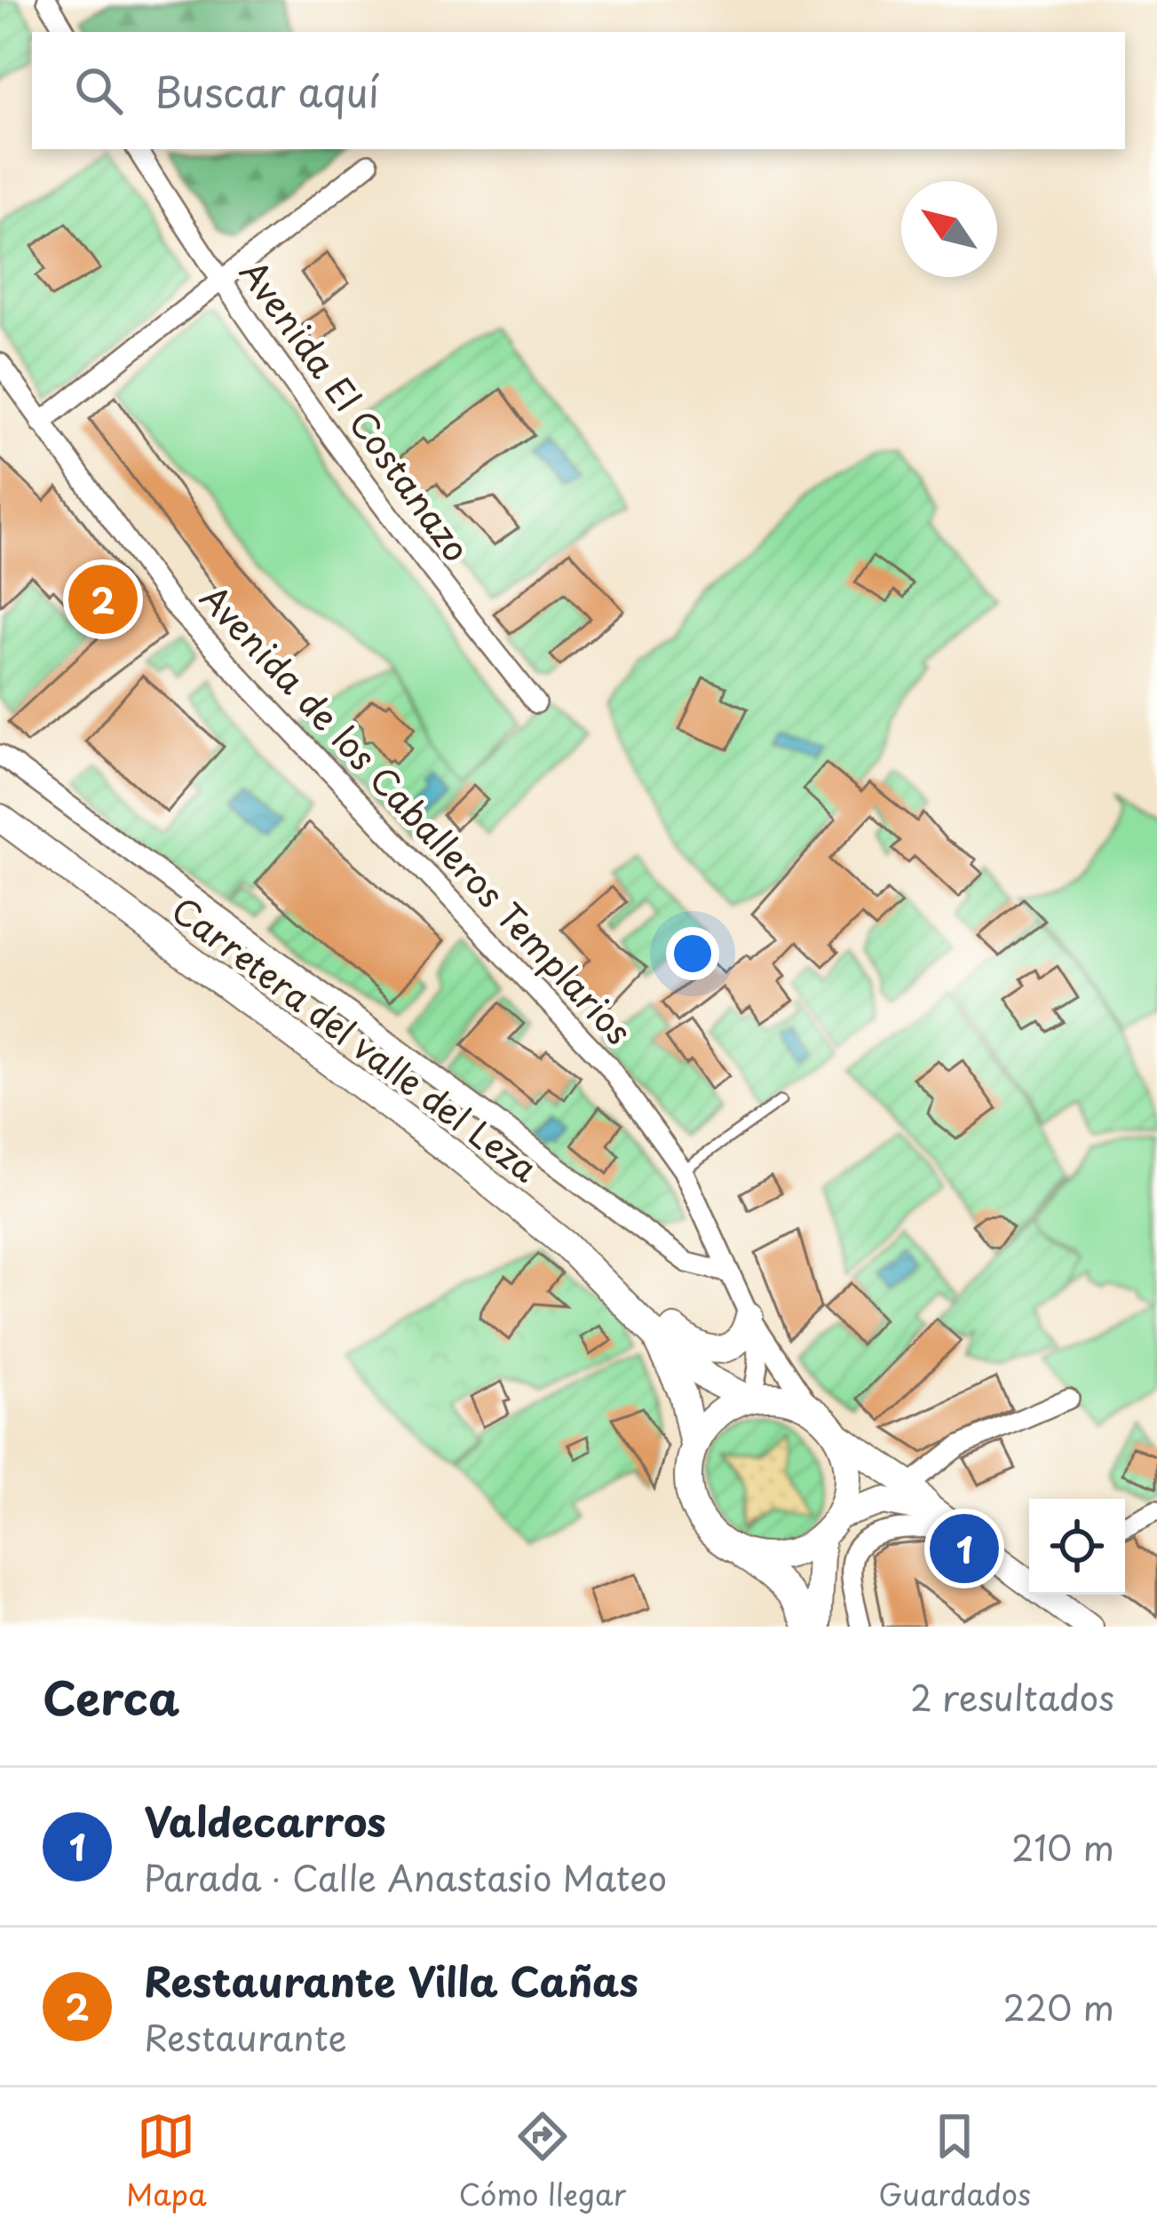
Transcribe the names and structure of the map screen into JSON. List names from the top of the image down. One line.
{"streets":{"main road":["Carretera del valle del Leza"],"street":["Avenida El Costanazo","Avenida de los Caballeros Templarios"]},"north":"top left","page":{"search":"Buscar aquí","pins":["2","1"],"heading":["Cerca","2 resultados"],"list":[{"mark":"1","name":"Valdecarros","note":"Parada · Calle Anastasio Mateo","value":"210 m"},{"mark":"2","name":"Restaurante Villa Cañas","note":"Restaurante","value":"220 m"}],"nav":["Mapa","Cómo llegar","Guardados"]}}
